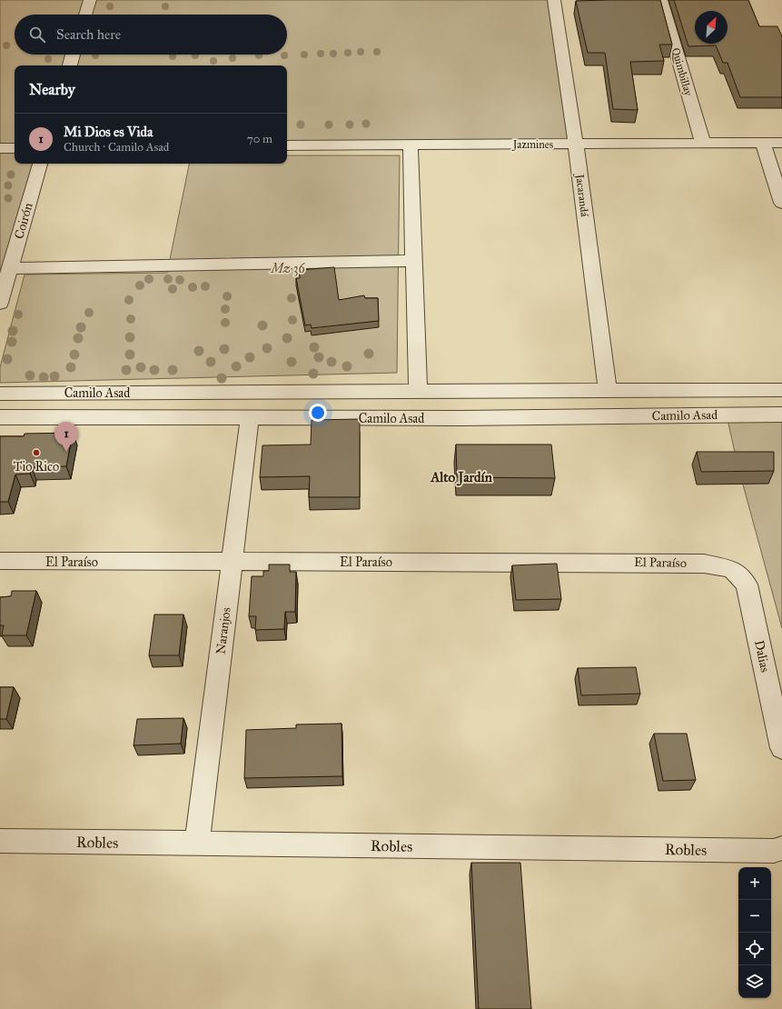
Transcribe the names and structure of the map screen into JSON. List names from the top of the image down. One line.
{"streets":{"street":["Quimbillay","Jazmines","Jacarandá","Coirón","Camilo Asad","El Paraíso","Naranjos","Dalias","Robles"]},"crossings":[["Quimbillay","Jazmines"],["Jazmines","Jacarandá"],["Jacarandá","Camilo Asad"],["Camilo Asad","Naranjos"],["El Paraíso","Naranjos"],["El Paraíso","Dalias"],["Naranjos","Robles"]],"districts":["Alto Jardín"],"parks":["Mz 36"],"places":["Tio Rico"],"north":"top right","page":{"search":"Search here","heading":"Nearby","list":[{"mark":"1","name":"Mi Dios es Vida","note":"Church · Camilo Asad","value":"70 m"}],"pins":"1","map_buttons":["+","−"]}}
